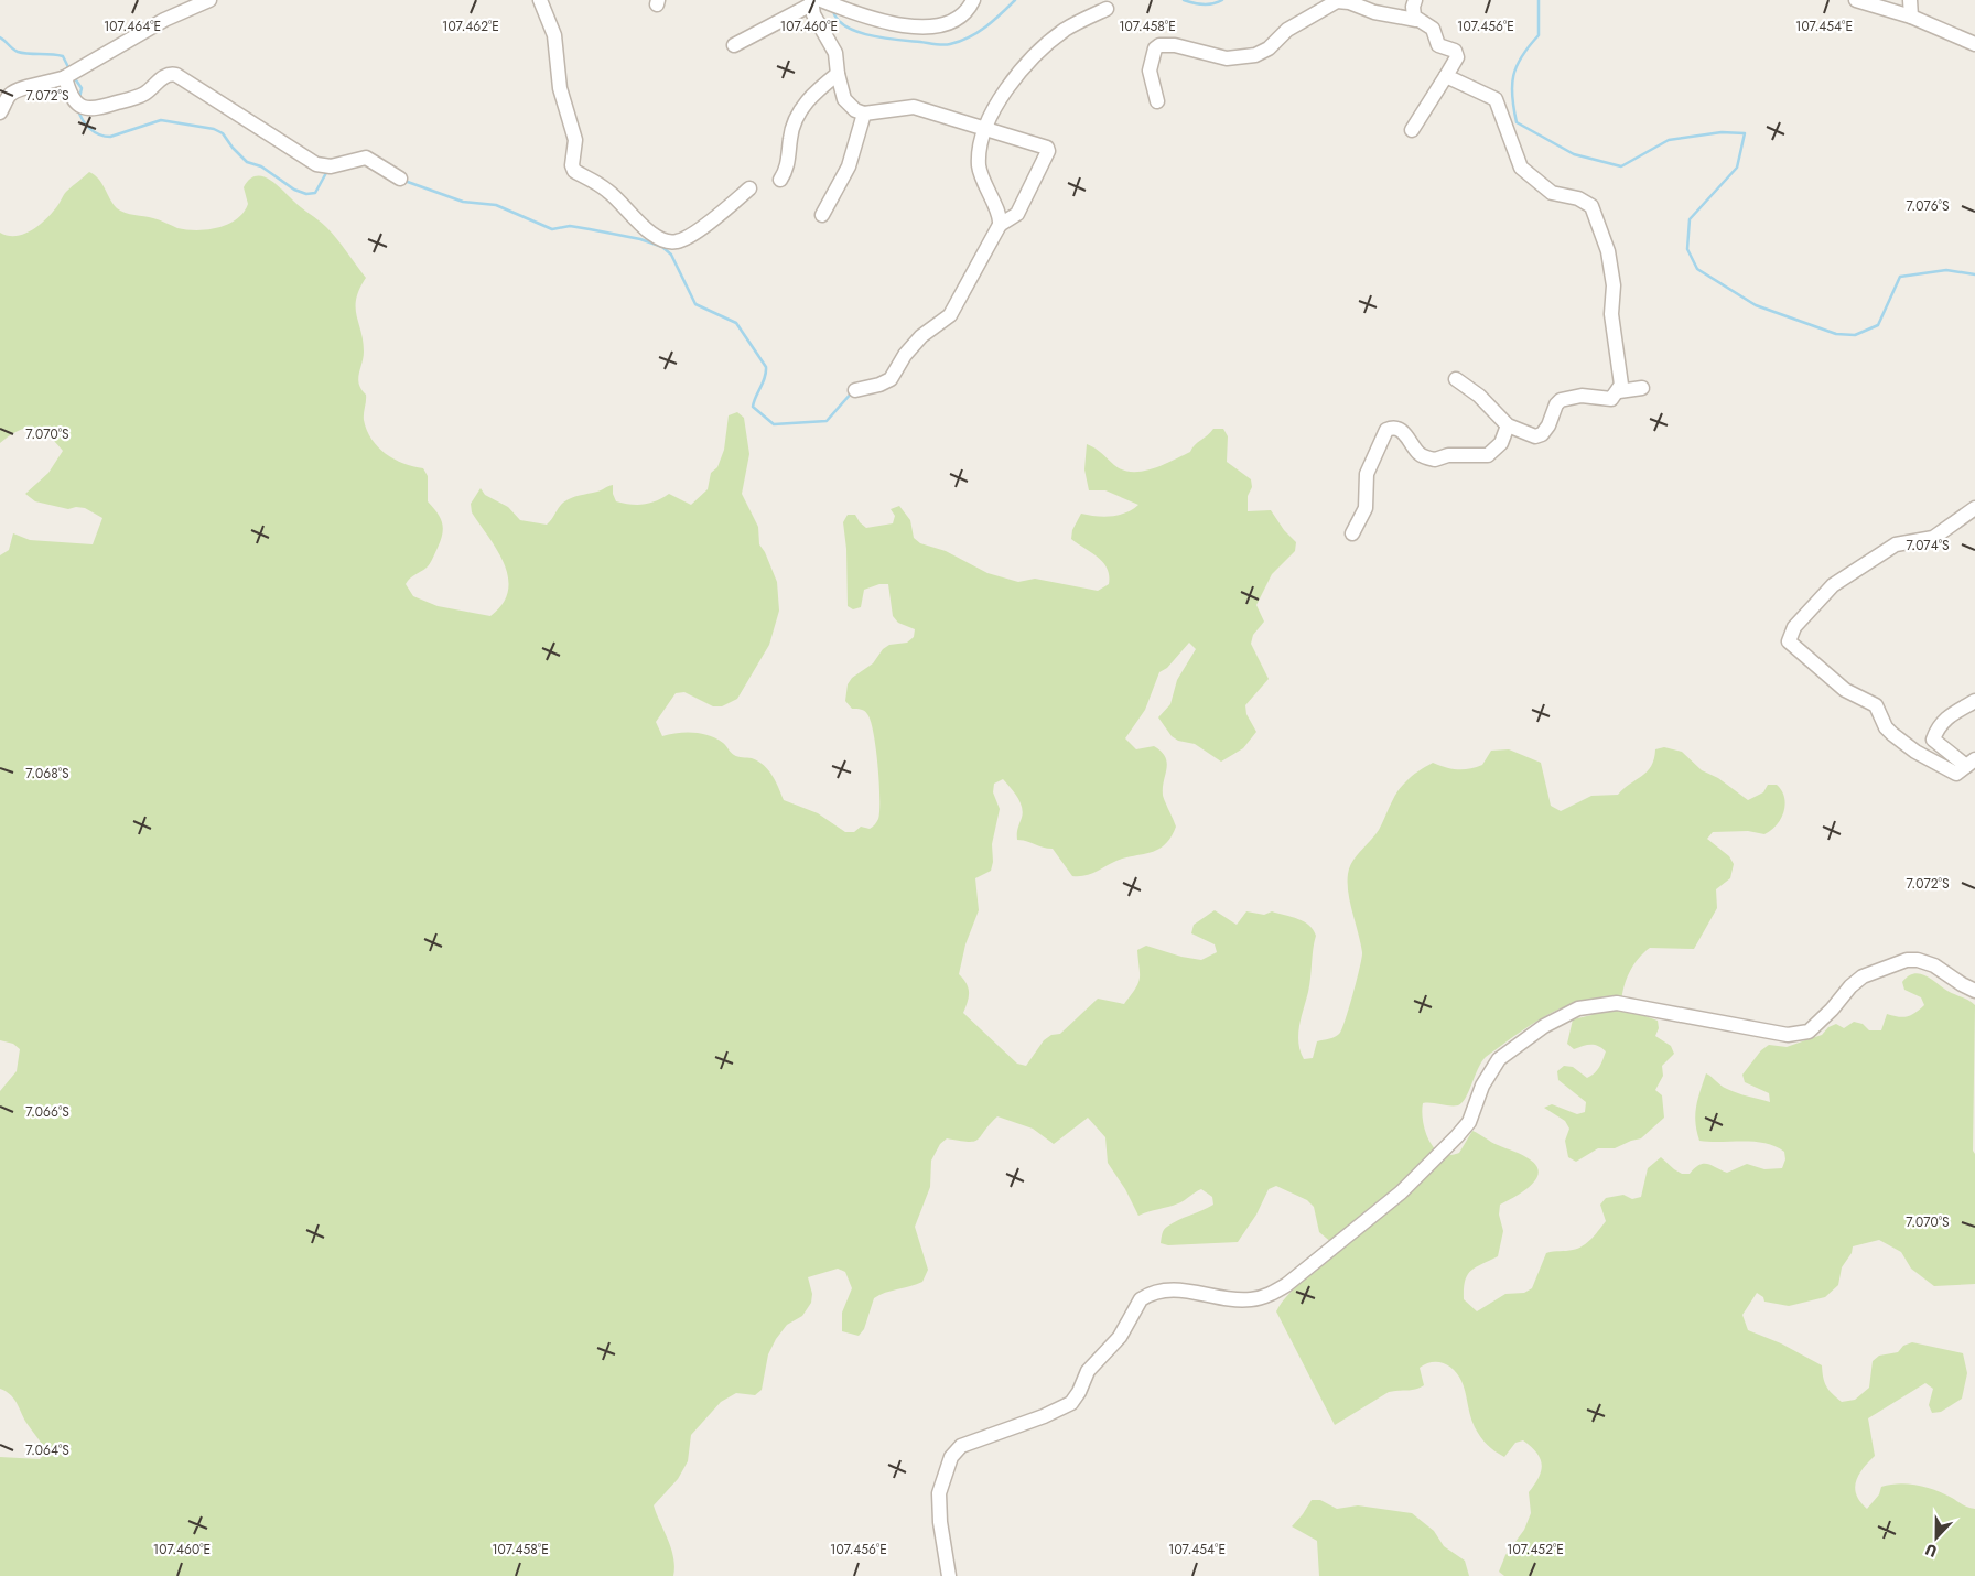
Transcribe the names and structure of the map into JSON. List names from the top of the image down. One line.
{"north":"bottom","coordinates":["107.462°E","107.454°E","107.464°E","107.460°E","107.458°E","107.456°E","7.072°S","7.076°S","7.070°S","7.074°S","7.068°S","7.066°S","7.064°S","107.452°E"]}
